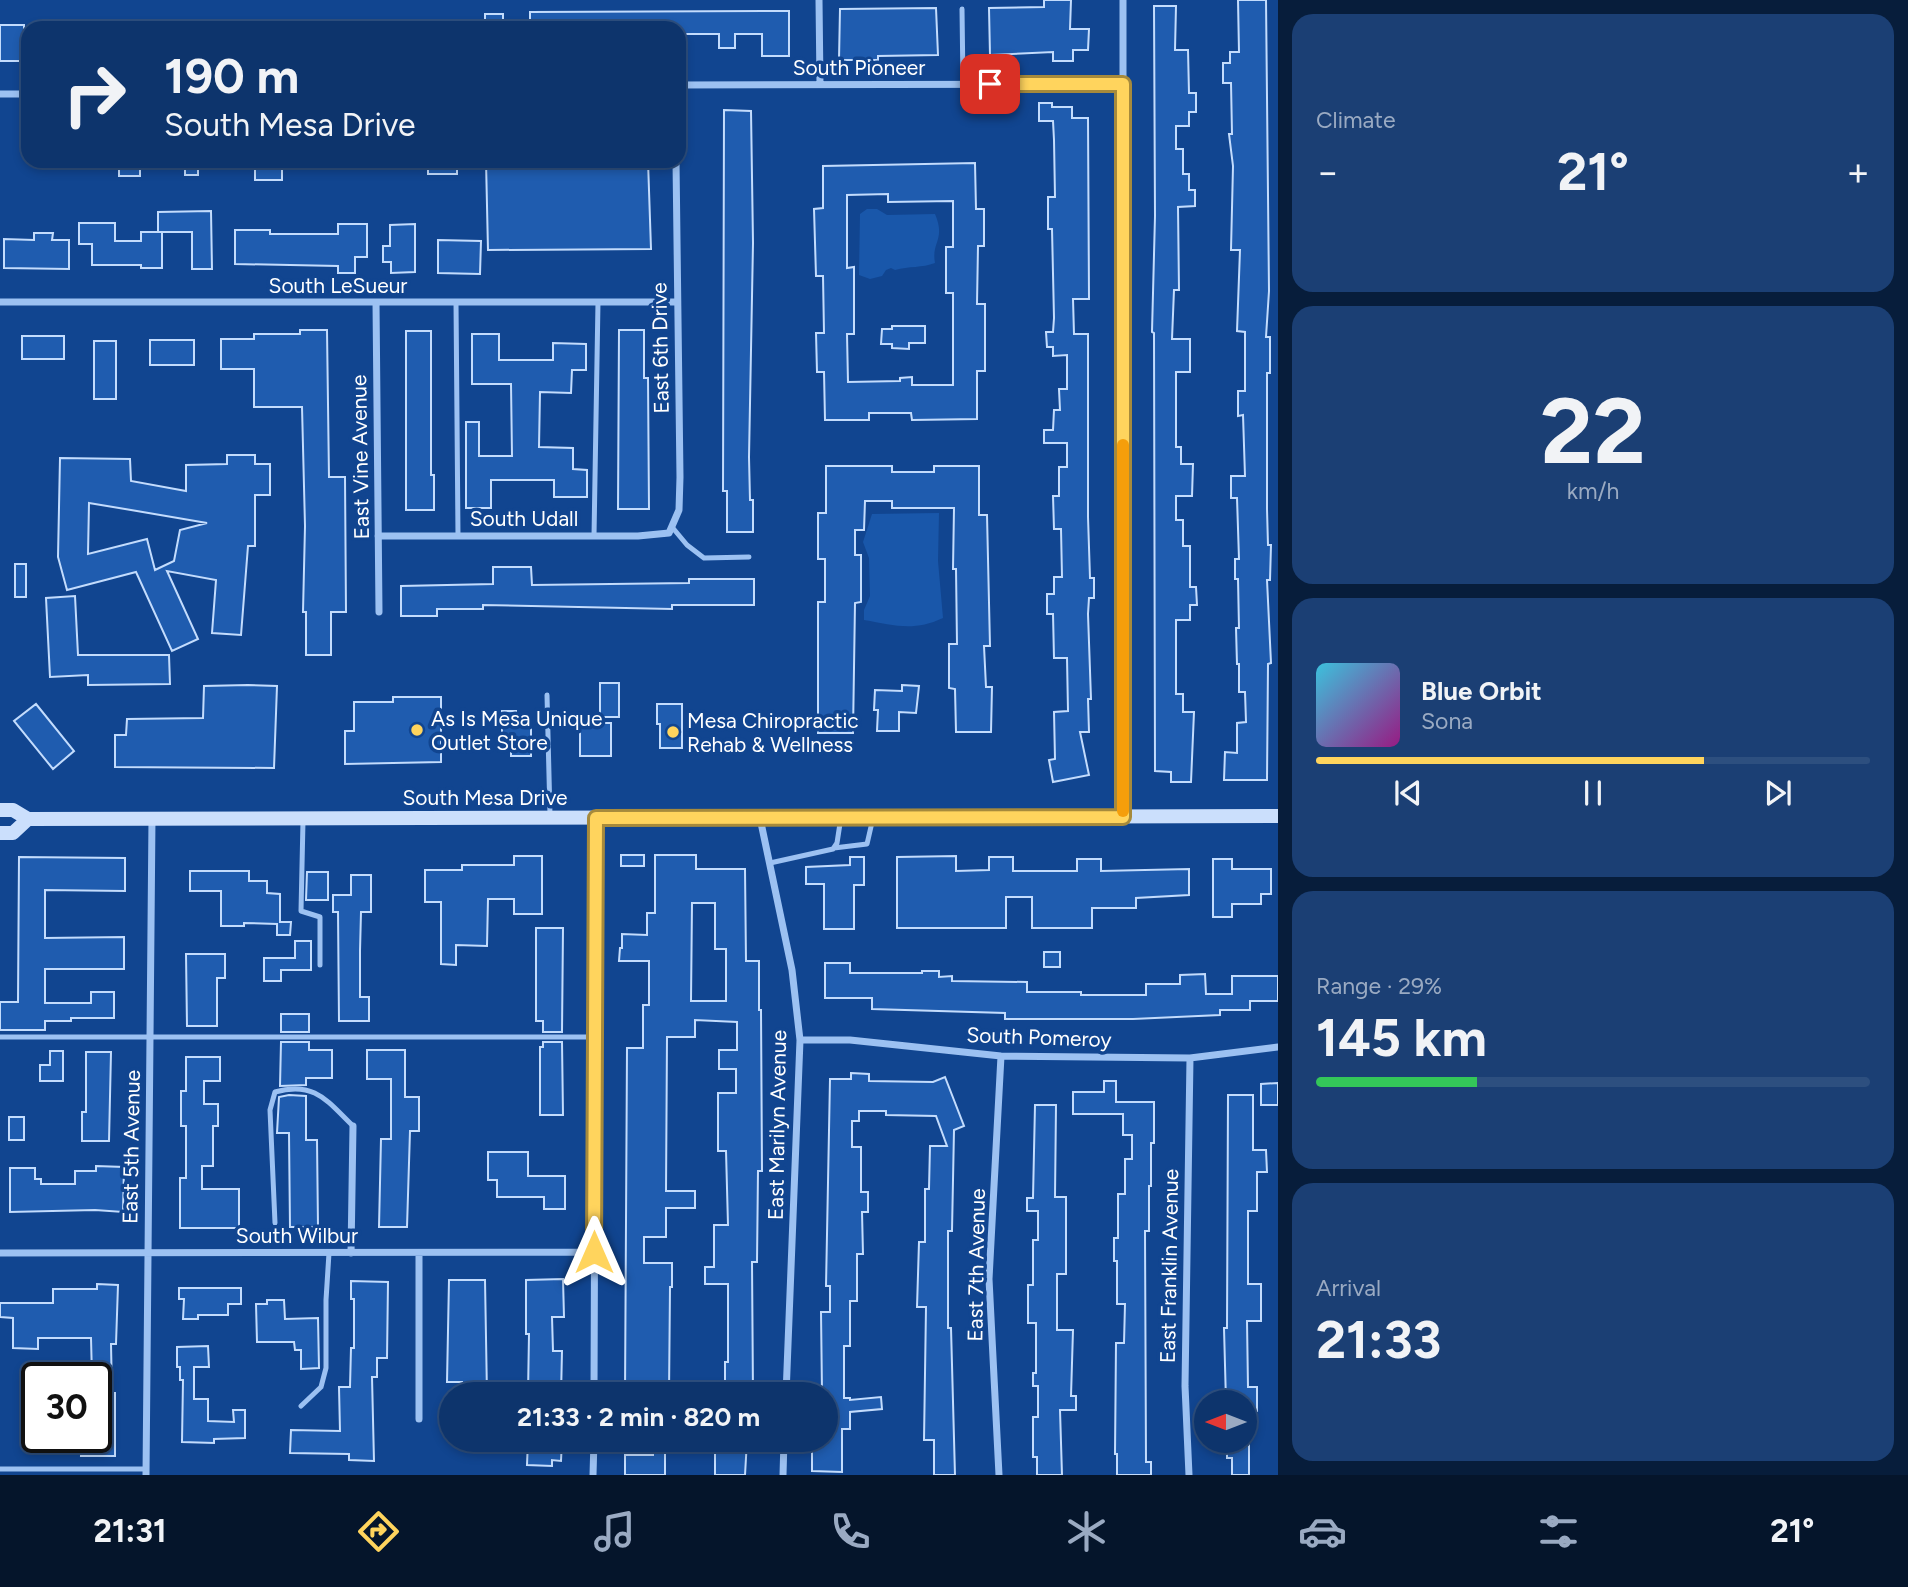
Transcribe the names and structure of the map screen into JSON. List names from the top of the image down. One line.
{"streets":{"main road":["South Mesa Drive"],"street":["South Pioneer","South LeSueur","East 6th Drive","East Vine Avenue","South Udall","South Pomeroy","East Marilyn Avenue","East 5th Avenue","South Wilbur","East 7th Avenue","East Franklin Avenue"]},"crossings":[["South LeSueur","East 6th Drive"],["South LeSueur","East Vine Avenue"],["East 6th Drive","South Udall"],["East Vine Avenue","South Udall"],["South Mesa Drive","East Marilyn Avenue"],["South Mesa Drive","East 5th Avenue"],["South Pomeroy","East Marilyn Avenue"],["South Pomeroy","East 7th Avenue"],["South Pomeroy","East Franklin Avenue"],["East 5th Avenue","South Wilbur"]],"places":["As Is Mesa Unique Outlet Store","Mesa Chiropractic Rehab & Wellness"],"north":"left","page":{"tile":["Climate",["22","km/h"],["Range · 29%","145 km"],["Arrival","21:33"]],"turn":["190 m","South Mesa Drive"],"heat":["−","21°","+"],"song":["Blue Orbit","Sona"],"limit":"30","trip":"21:33 · 2 min · 820 m","tabs":["21:31","21°"]}}
